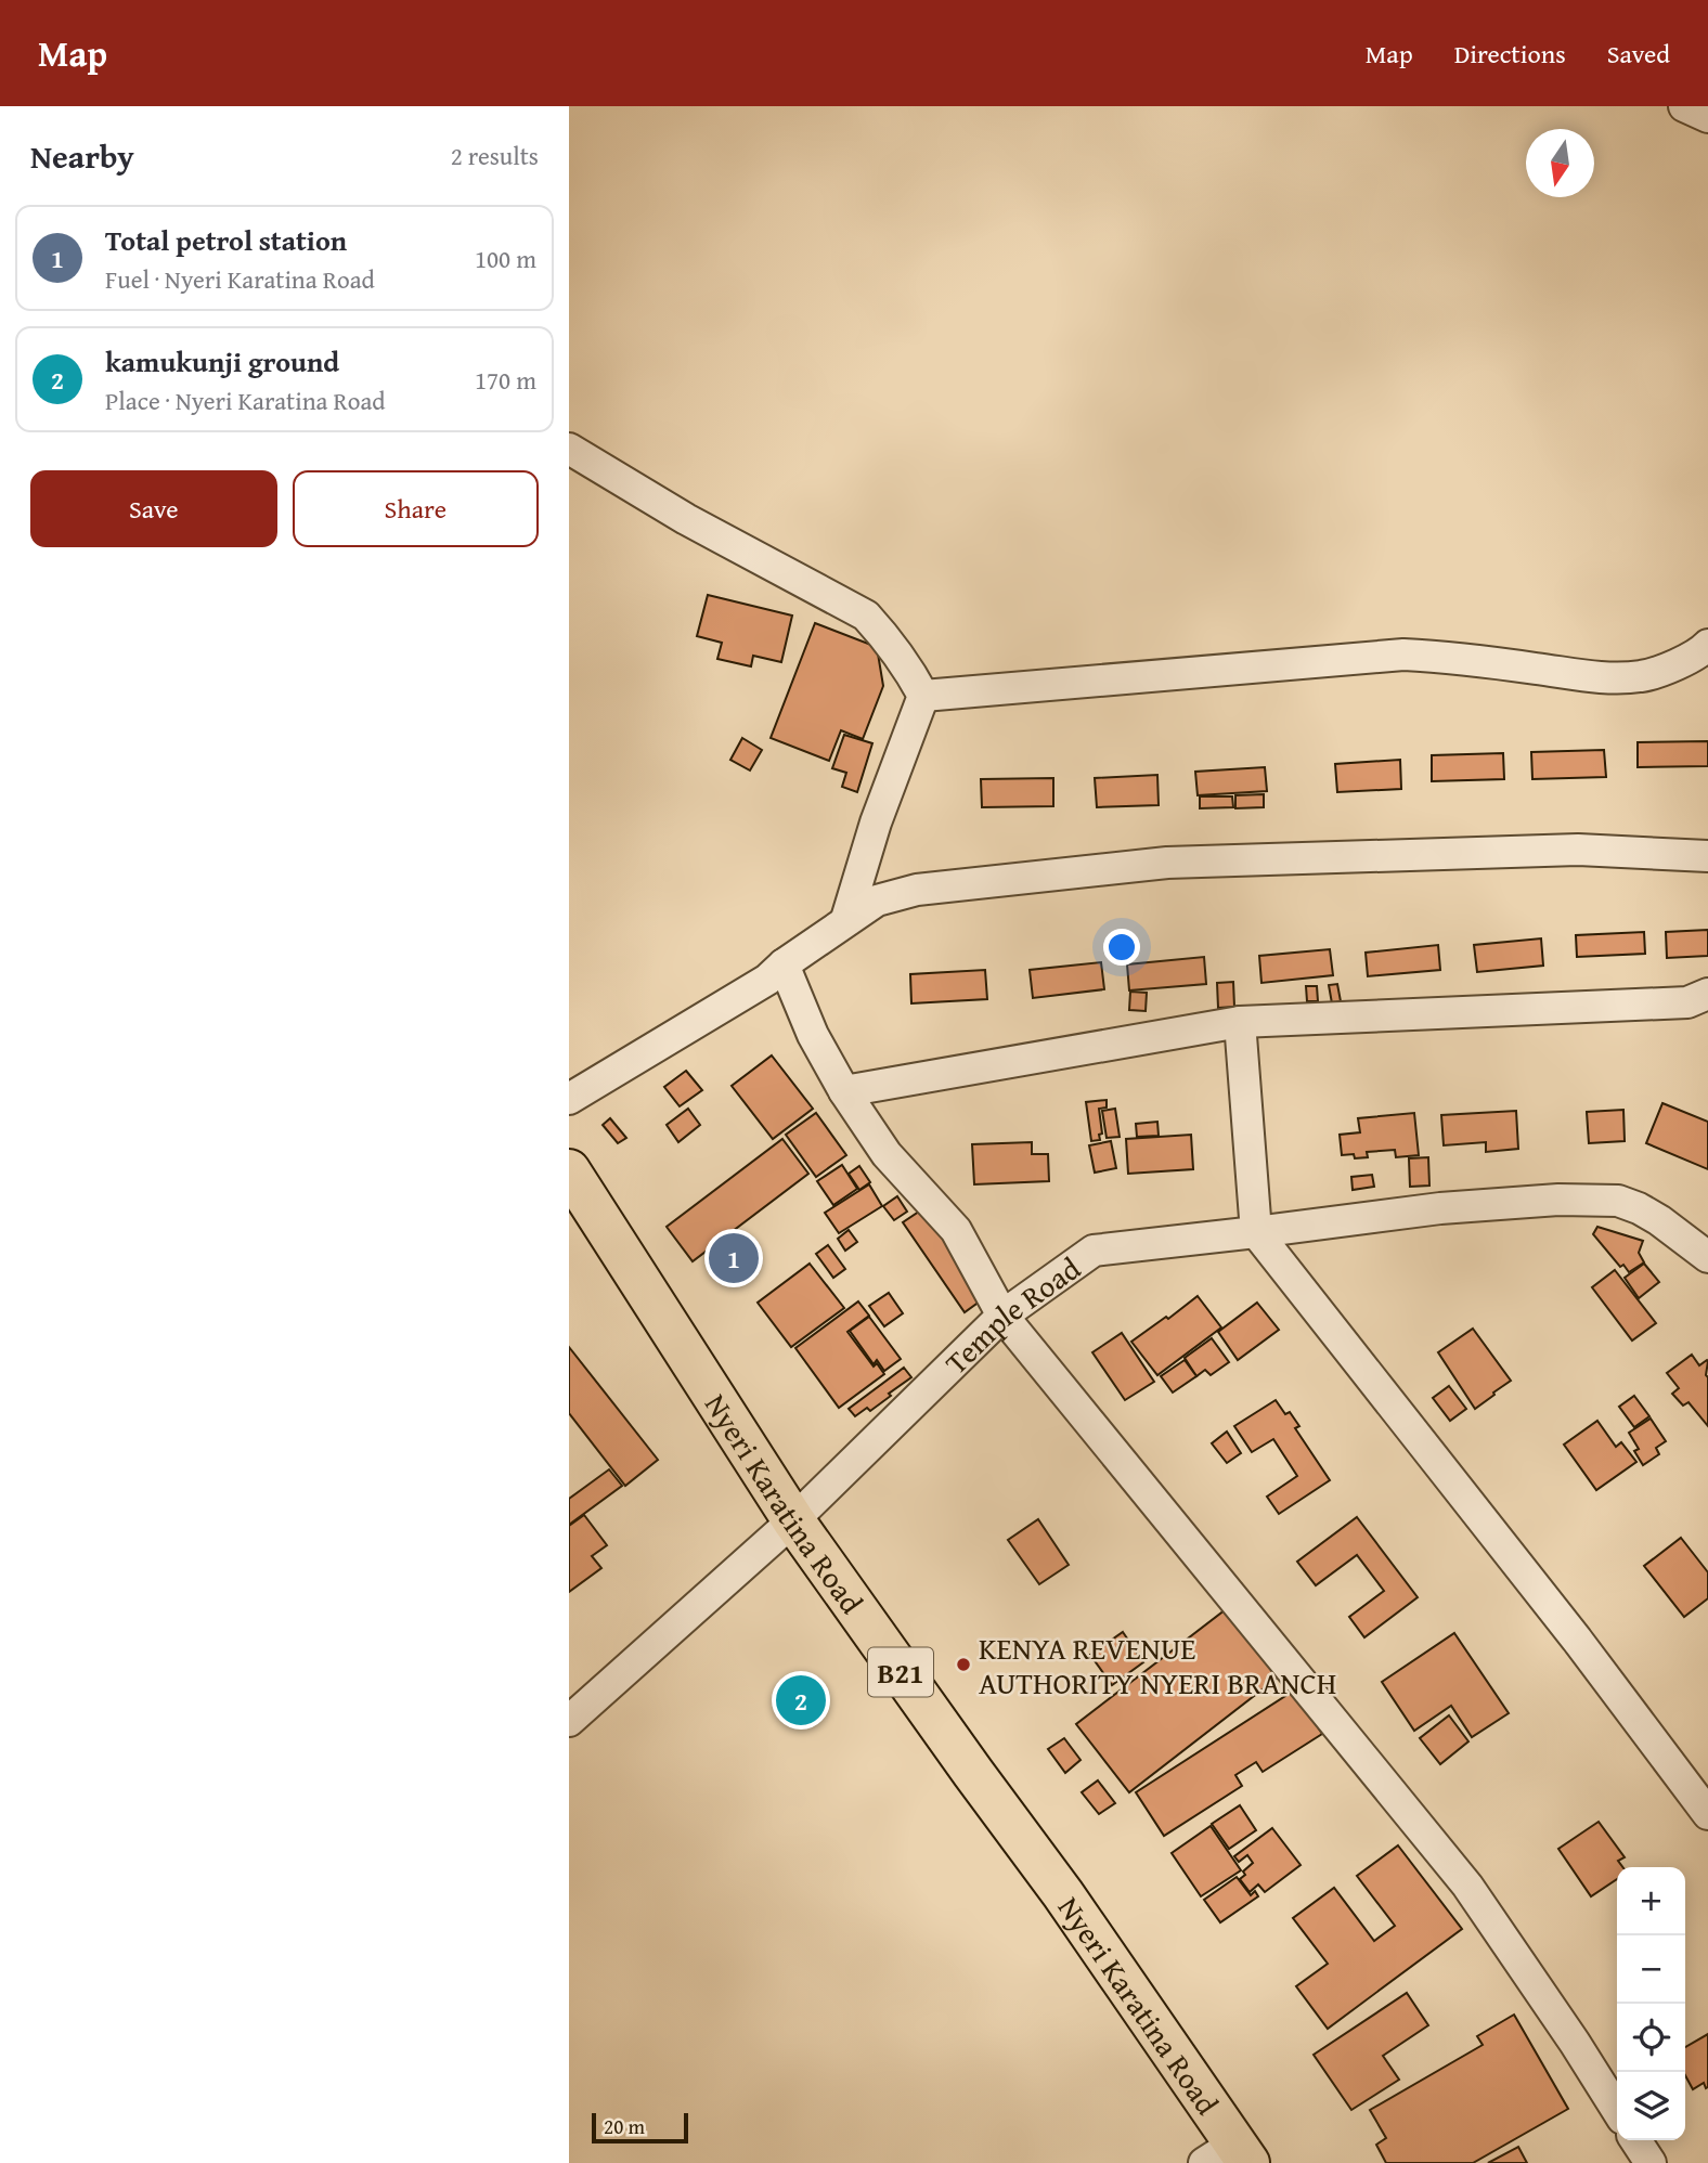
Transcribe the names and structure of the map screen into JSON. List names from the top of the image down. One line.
{"streets":{"highway":["Nyeri Karatina Road","B21"],"street":["Temple Road"]},"crossings":[["Temple Road","Nyeri Karatina Road"]],"places":["KENYA REVENUE AUTHORITY NYERI BRANCH"],"scale_bar":"20 m","north":"bottom","page":{"header":"Map","nav":["Map","Directions","Saved"],"heading":["Nearby","2 results"],"list":[{"mark":"1","name":"Total petrol station","note":"Fuel · Nyeri Karatina Road","value":"100 m"},{"mark":"2","name":"kamukunji ground","note":"Place · Nyeri Karatina Road","value":"170 m"}],"buttons":["Save","Share"],"pins":["1","2"],"map_buttons":["+","−"],"scale":"20 m"}}
